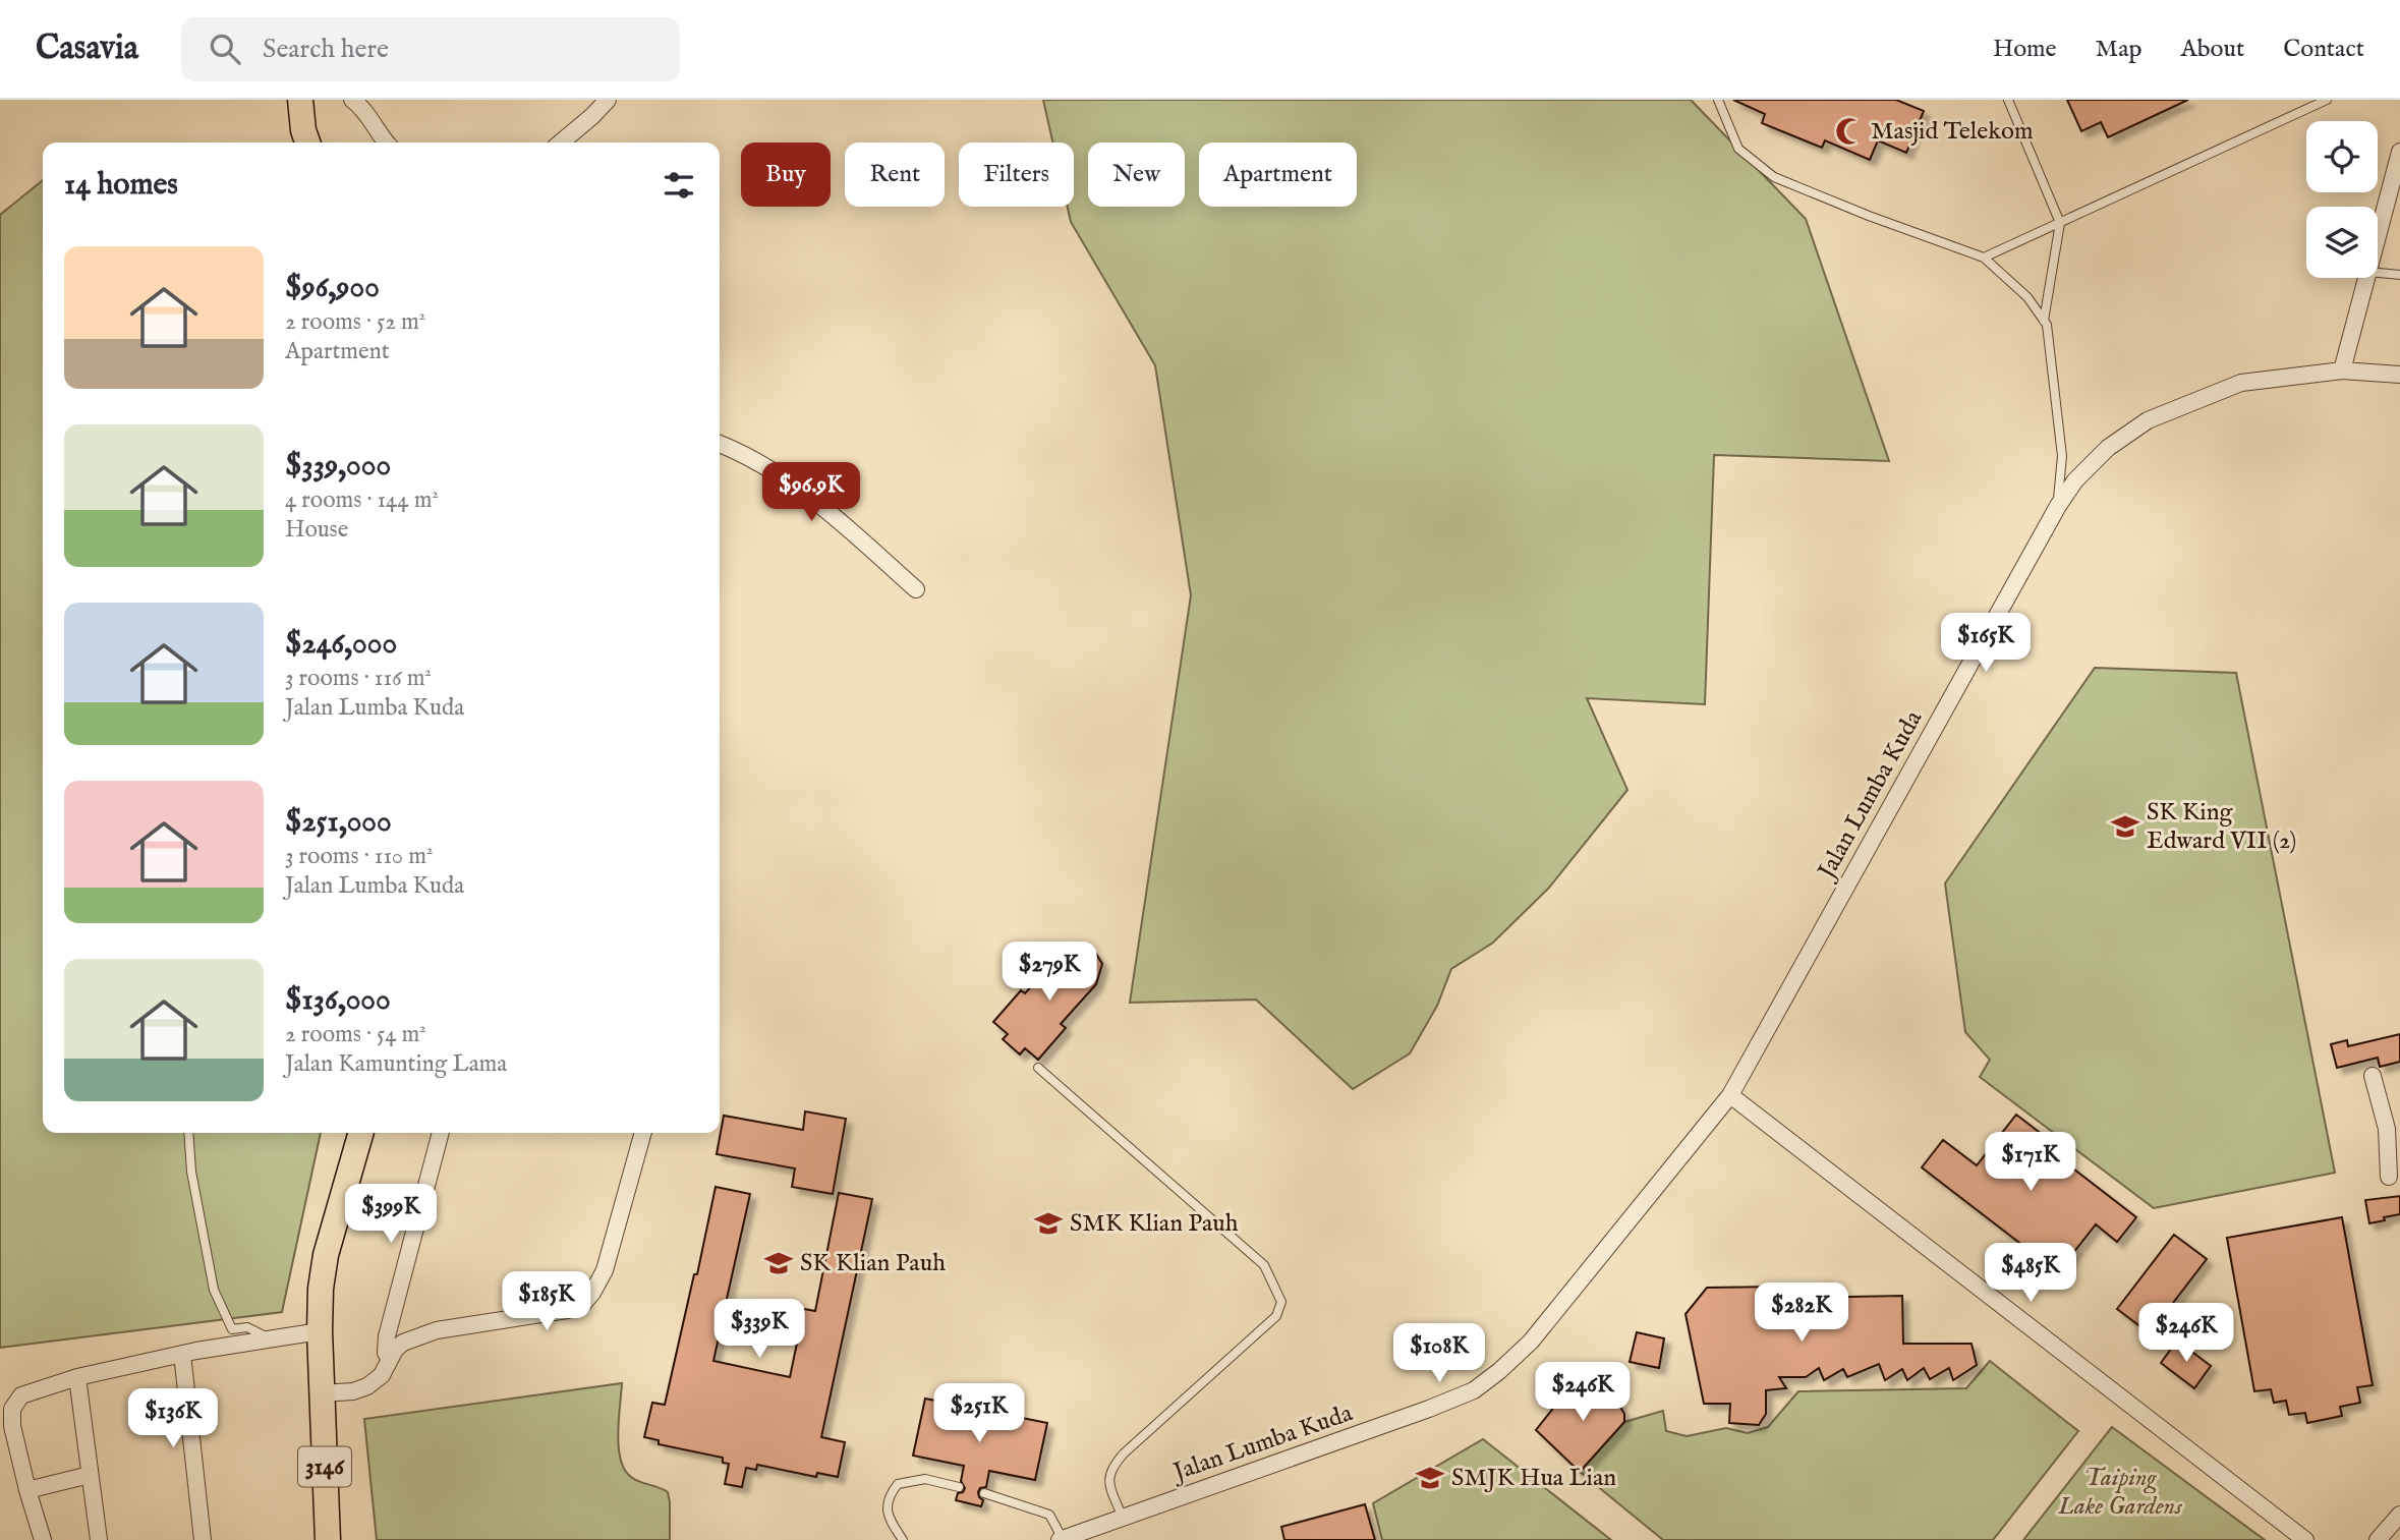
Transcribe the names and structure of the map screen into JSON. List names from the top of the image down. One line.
{"streets":{"main road":["3146"],"street":["Jalan Lumba Kuda"]},"parks":["Taiping Lake Gardens"],"places":{"mosque":["Masjid Telekom"],"school or university":["SK King Edward VII (2)","SMK Klian Pauh","SK Klian Pauh","SMJK Hua Lian"]},"page":{"header":"Casavia","search":"Search here","nav":["Home","Map","About","Contact"],"chip":["Buy","Rent","Filters","New","Apartment"],"heading":"14 homes","list":[{"name":"$96,900","note":"2 rooms · 52 m² · Apartment"},{"name":"$339,000","note":"4 rooms · 144 m² · House"},{"name":"$246,000","note":"3 rooms · 116 m² · Jalan Lumba Kuda"},{"name":"$251,000","note":"3 rooms · 110 m² · Jalan Lumba Kuda"},{"name":"$136,000","note":"2 rooms · 54 m² · Jalan Kamunting Lama"}],"price":["$96.9K","$165K","$279K","$171K","$399K","$485K","$185K","$282K","$339K","$246K","$108K","$246K","$251K","$136K"]}}
